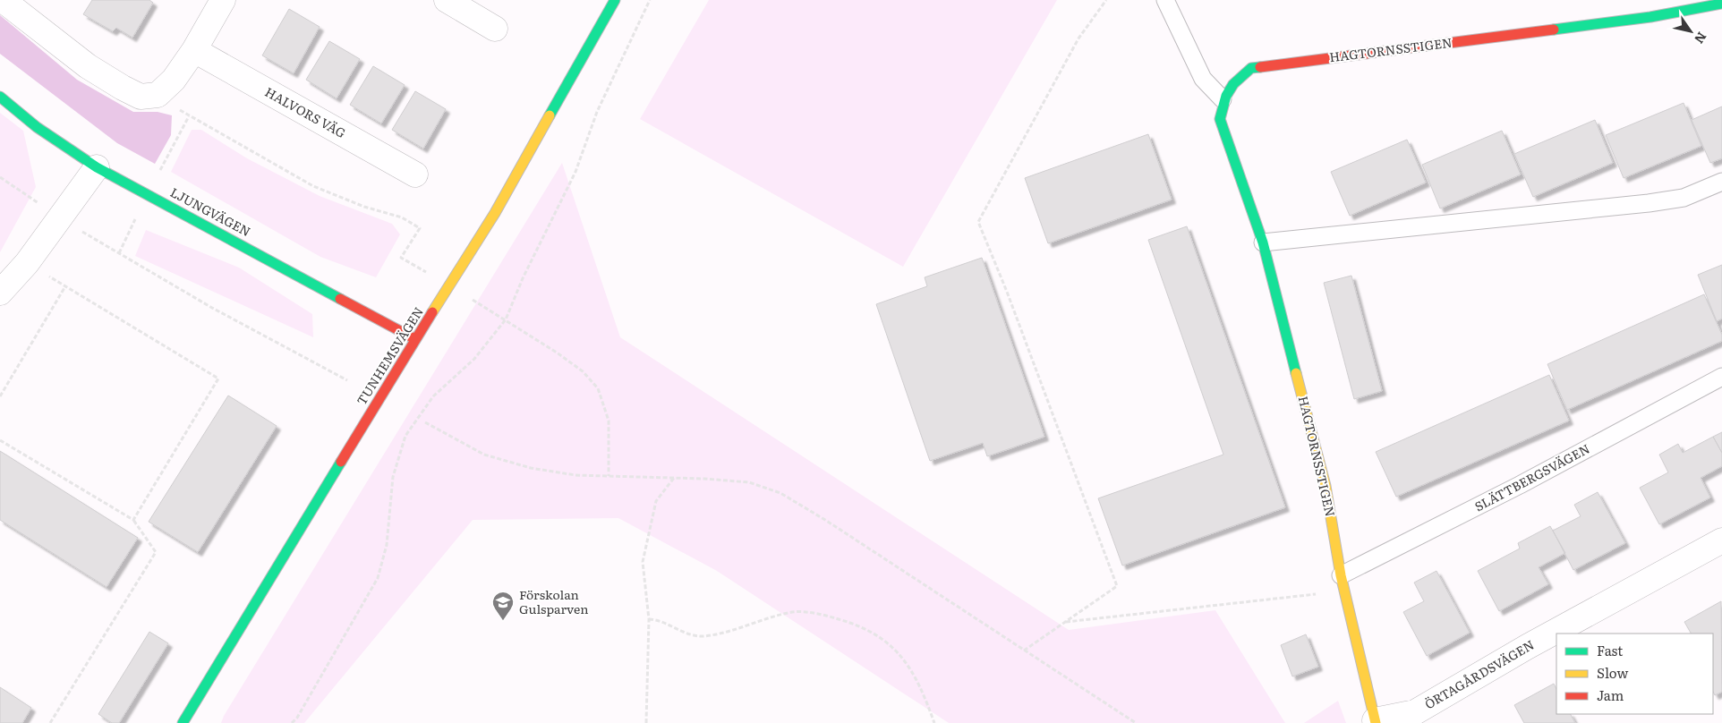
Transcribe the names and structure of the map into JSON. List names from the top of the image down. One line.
{"streets":{"street":["HAGTORNSSTIGEN","HALVORS VÄG","LJUNGVÄGEN","TUNHEMSVÄGEN","ÖRTAGÅRDSVÄGEN"],"lane":["SLÄTTBERGSVÄGEN"]},"crossings":[["HAGTORNSSTIGEN","SLÄTTBERGSVÄGEN"],["HAGTORNSSTIGEN","ÖRTAGÅRDSVÄGEN"],["LJUNGVÄGEN","TUNHEMSVÄGEN"]],"places":{"school or university":["Förskolan Gulsparven"]},"legend":["Fast","Slow","Jam"],"north":"bottom right"}
